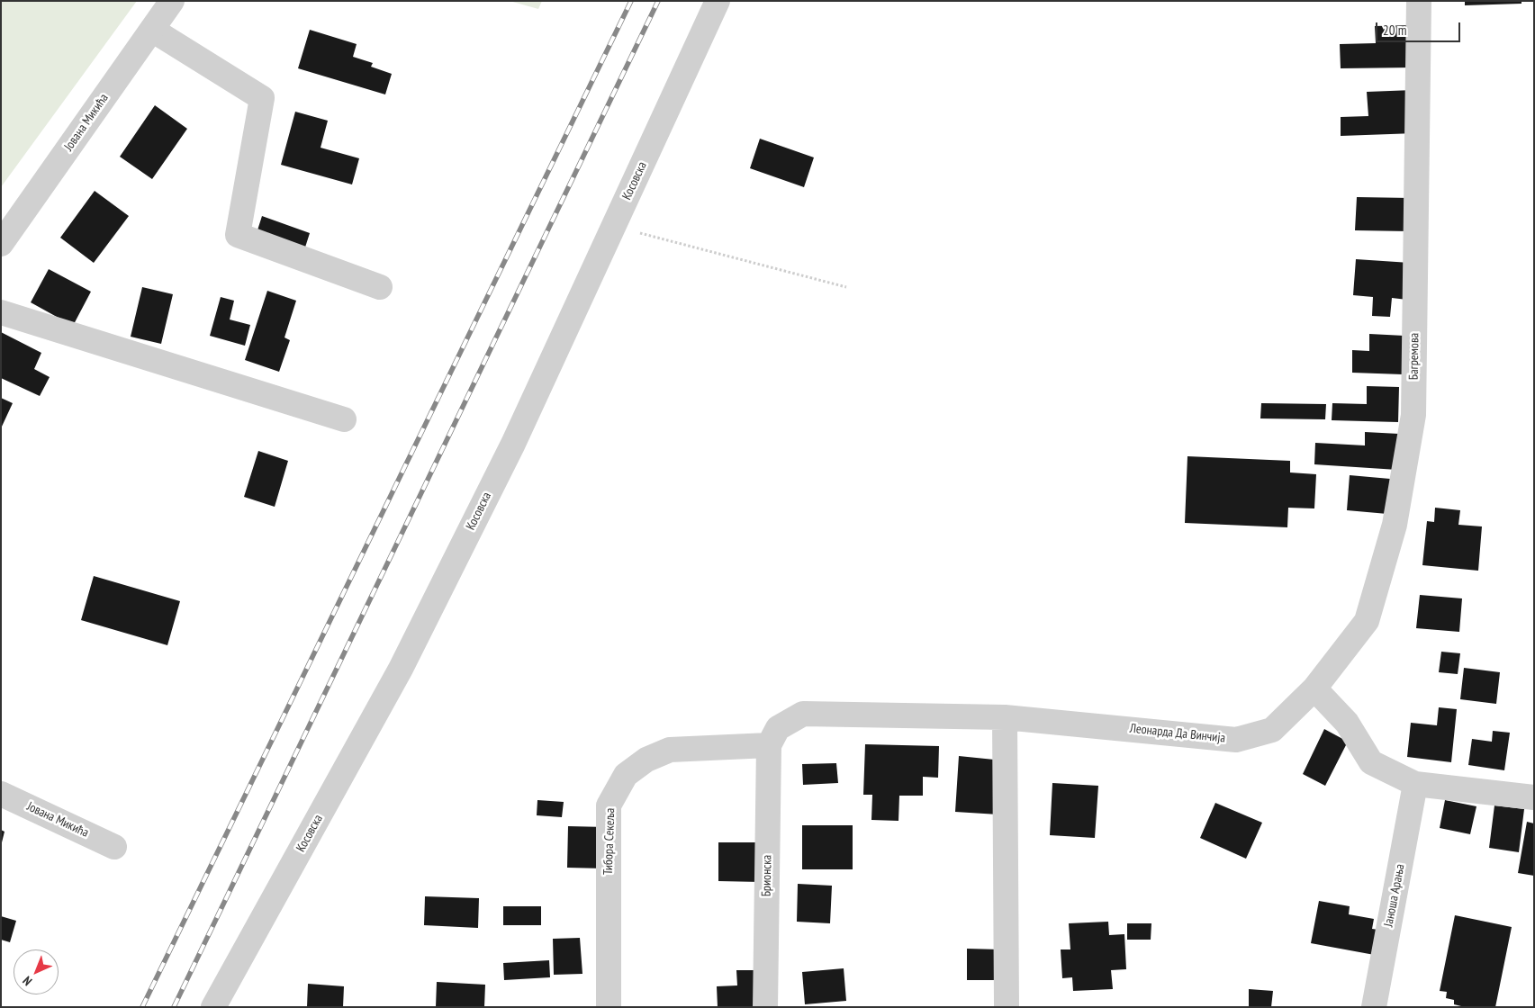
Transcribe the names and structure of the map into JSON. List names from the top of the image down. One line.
{"streets":{"street":["Јована Микића","Косовска","Багремова","Леонарда Да Винчија","Тибора Секеља","Брионска","Јаноша Арања"]},"crossings":[["Багремова","Леонарда Да Винчија"],["Леонарда Да Винчија","Тибора Секеља"],["Леонарда Да Винчија","Брионска"],["Тибора Секеља","Брионска"]],"scale_bar":"20 m","north":"bottom left"}
